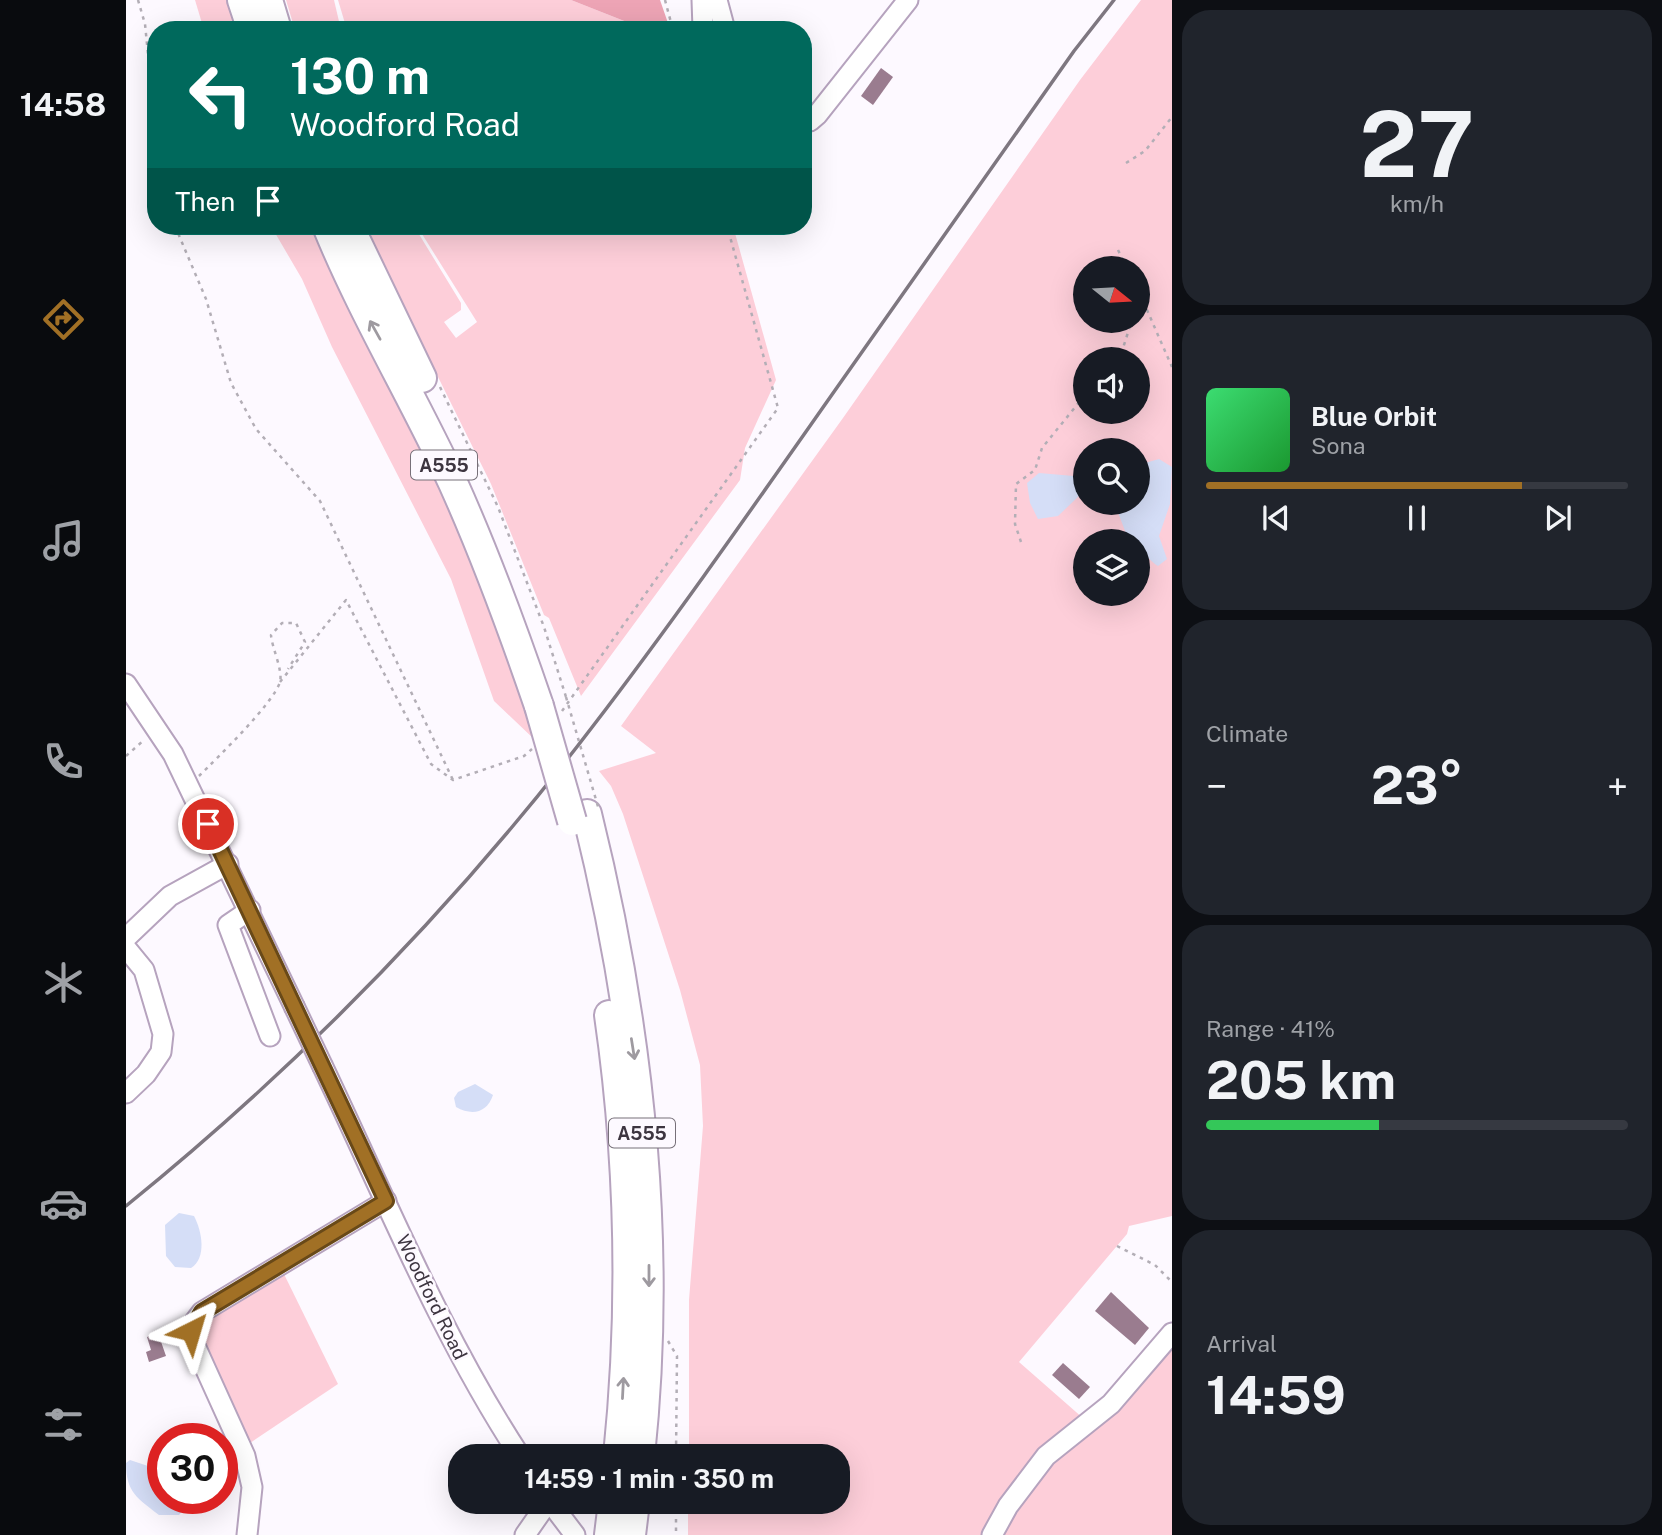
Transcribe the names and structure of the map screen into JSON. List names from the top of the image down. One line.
{"streets":{"highway":["A555"],"street":["Woodford Road"]},"north":"right","page":{"tabs":"14:58","tile":[["27","km/h"],"Climate",["Range · 41%","205 km"],["Arrival","14:59"]],"turn":["130 m","Woodford Road"],"then":"Then","song":["Blue Orbit","Sona"],"heat":["−","23°","+"],"limit":"30","trip":"14:59 · 1 min · 350 m"}}
